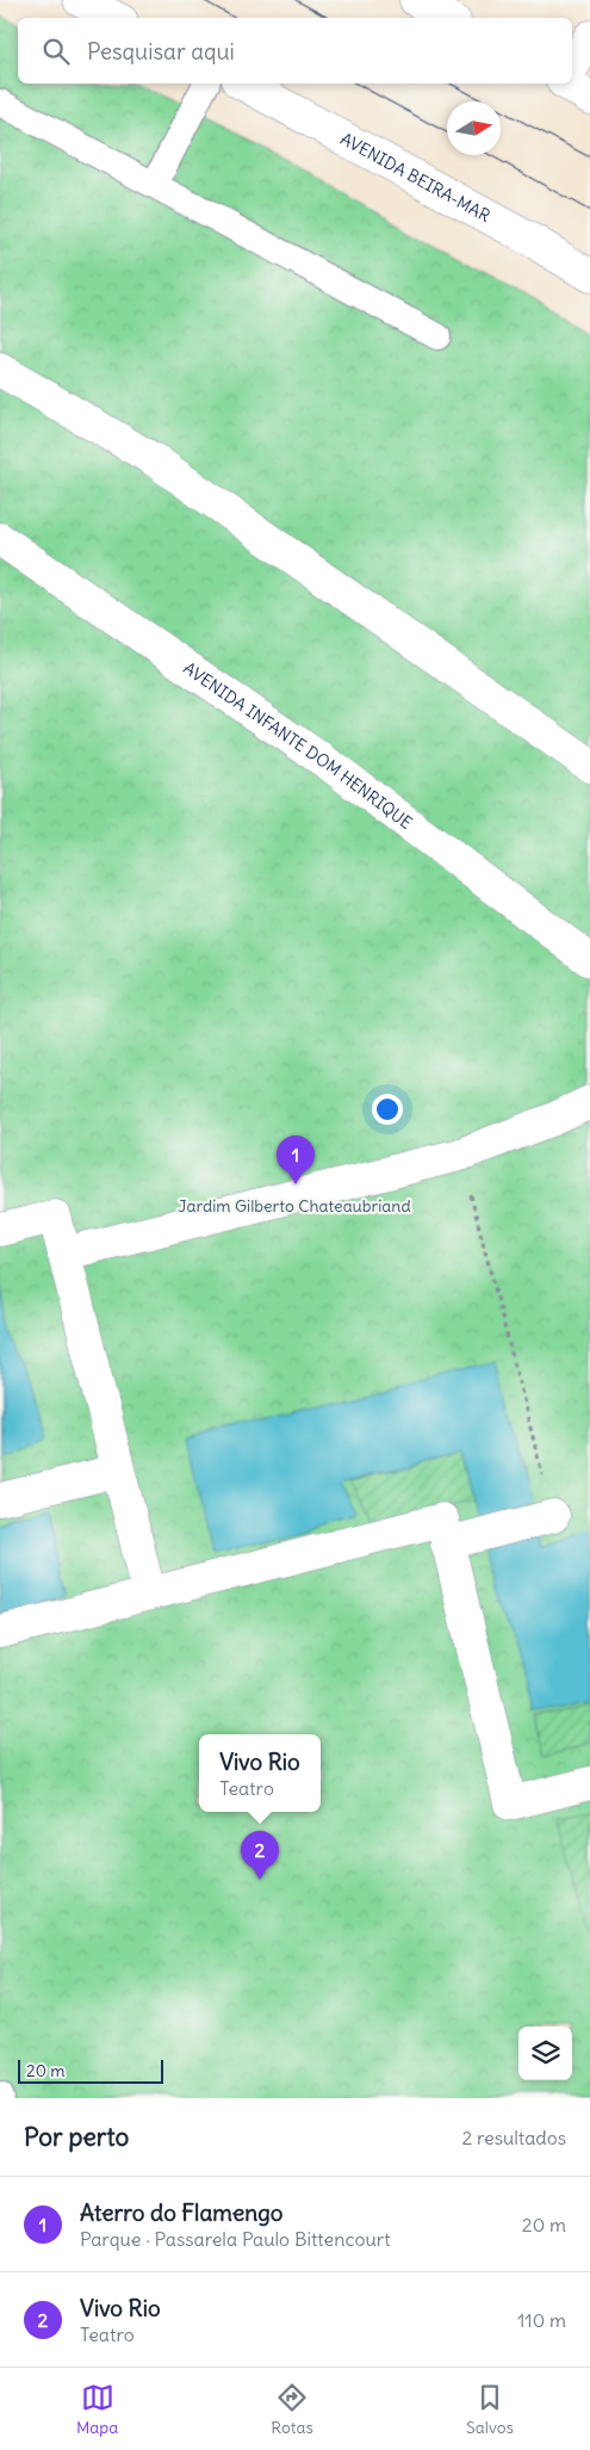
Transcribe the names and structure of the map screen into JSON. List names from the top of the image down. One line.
{"streets":{"main road":["AVENIDA BEIRA-MAR","AVENIDA INFANTE DOM HENRIQUE"]},"parks":["Jardim Gilberto Chateaubriand"],"scale_bar":"20 m","north":"right","page":{"search":"Pesquisar aqui","pins":["1","2"],"popup":["Vivo Rio","Teatro"],"scale":"20 m","heading":["Por perto","2 resultados"],"list":[{"mark":"1","name":"Aterro do Flamengo","note":"Parque · Passarela Paulo Bittencourt","value":"20 m"},{"mark":"2","name":"Vivo Rio","note":"Teatro","value":"110 m"}],"nav":["Mapa","Rotas","Salvos"]}}
